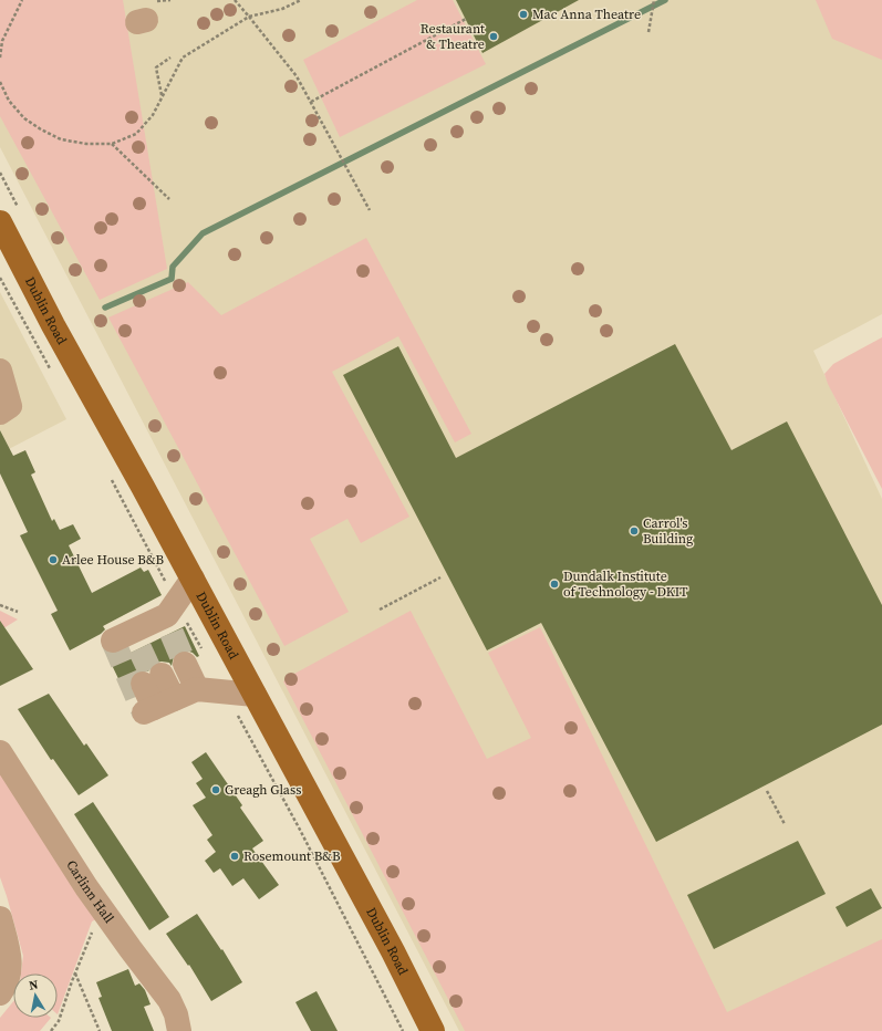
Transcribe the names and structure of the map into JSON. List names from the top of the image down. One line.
{"streets":{"main road":["Dublin Road"],"street":["Carlinn Hall"]},"places":["Mac Anna Theatre","Restaurant & Theatre","Carrol's Building","Arlee House B&B","Dundalk Institute of Technology - DKIT","Greagh Glass","Rosemount B&B"],"north":"top"}
